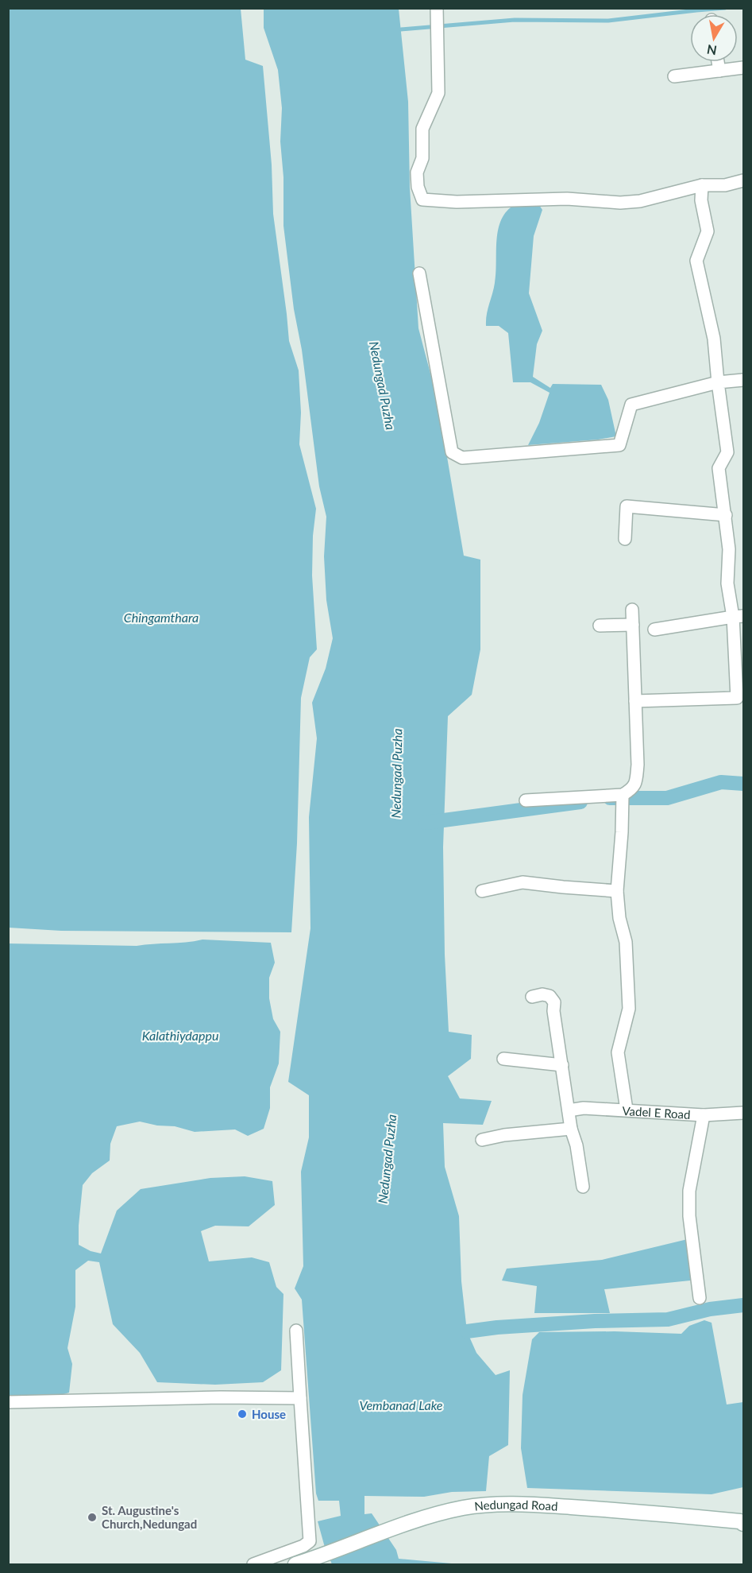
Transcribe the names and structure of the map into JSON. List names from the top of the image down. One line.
{"streets":{"street":["Vadel E Road","Nedungad Road"]},"water":["Nedungad Puzha","Chingamthara","Kalathiydappu","Vembanad Lake"],"places":["House","St. Augustine's Church,Nedungad"],"north":"bottom"}
